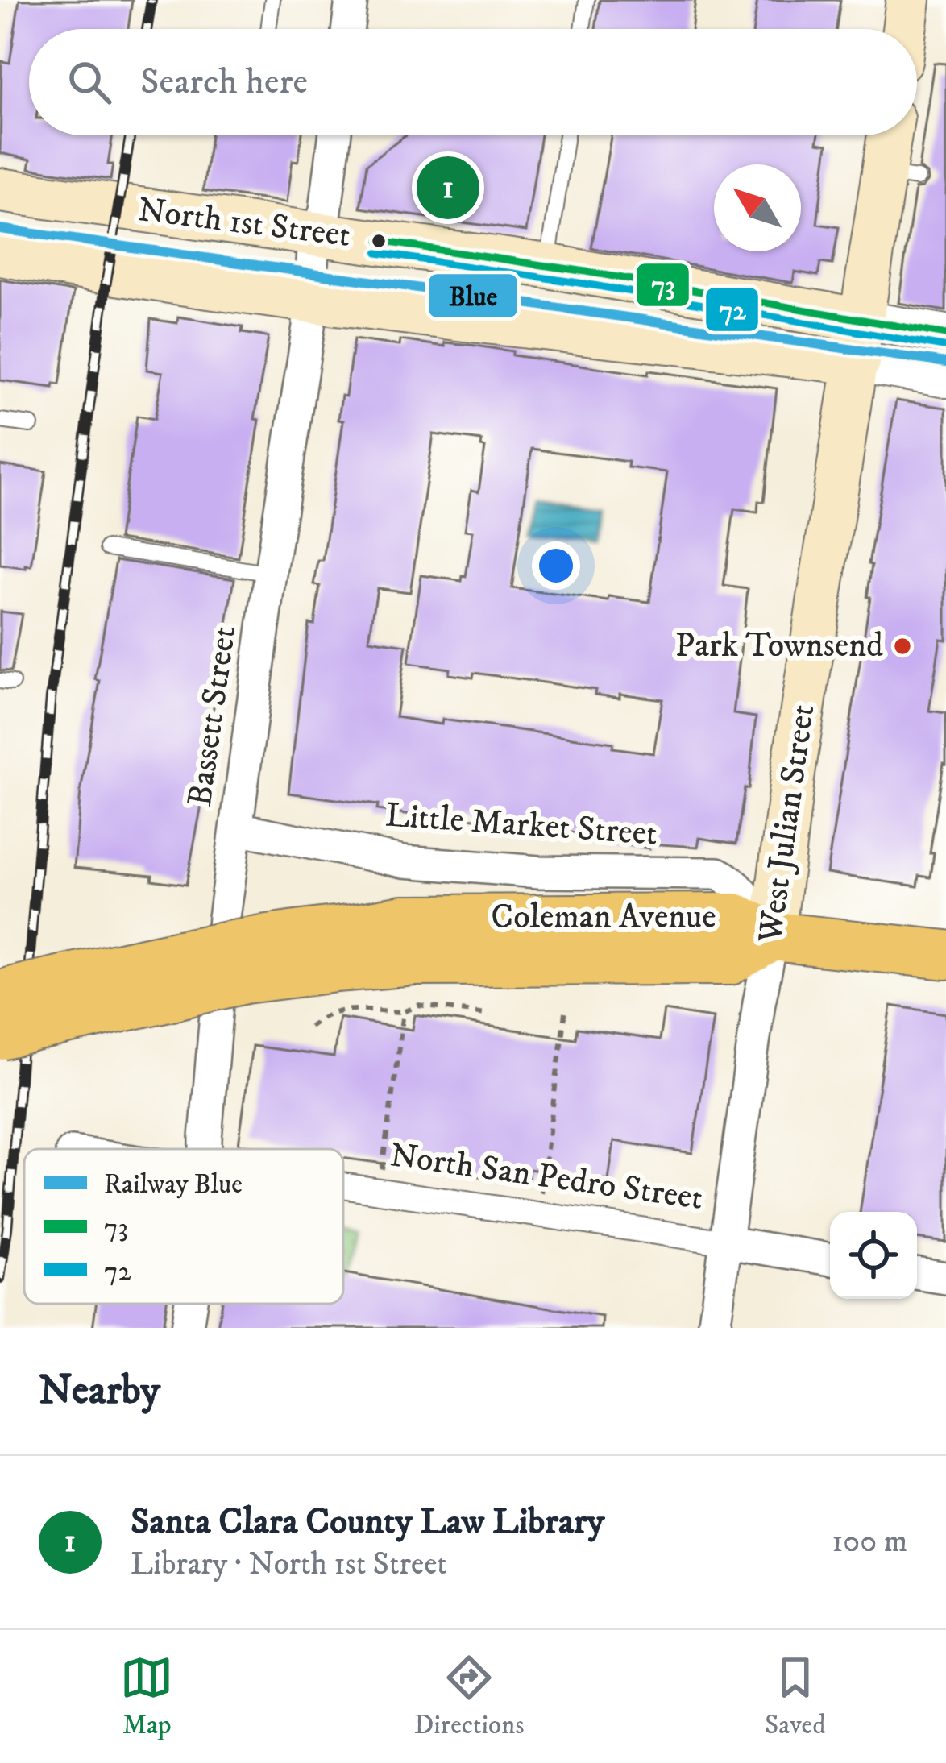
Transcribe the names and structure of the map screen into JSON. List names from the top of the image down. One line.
{"streets":{"main road":["North 1st Street","West Julian Street","Coleman Avenue"],"street":["Bassett Street","Little Market Street","North San Pedro Street"]},"crossings":[["North 1st Street","Bassett Street"],["North 1st Street","West Julian Street"],["Bassett Street","Little Market Street"],["West Julian Street","Little Market Street"],["West Julian Street","Coleman Avenue"],["West Julian Street","North San Pedro Street"],["Little Market Street","Coleman Avenue"]],"places":["Park Townsend"],"lines":["rail line Blue","transit line 73","transit line 72"],"legend":["Railway Blue","73","72"],"north":"top left","page":{"search":"Search here","pins":"1","heading":"Nearby","list":[{"mark":"1","name":"Santa Clara County Law Library","note":"Library · North 1st Street","value":"100 m"}],"nav":["Map","Directions","Saved"]}}
